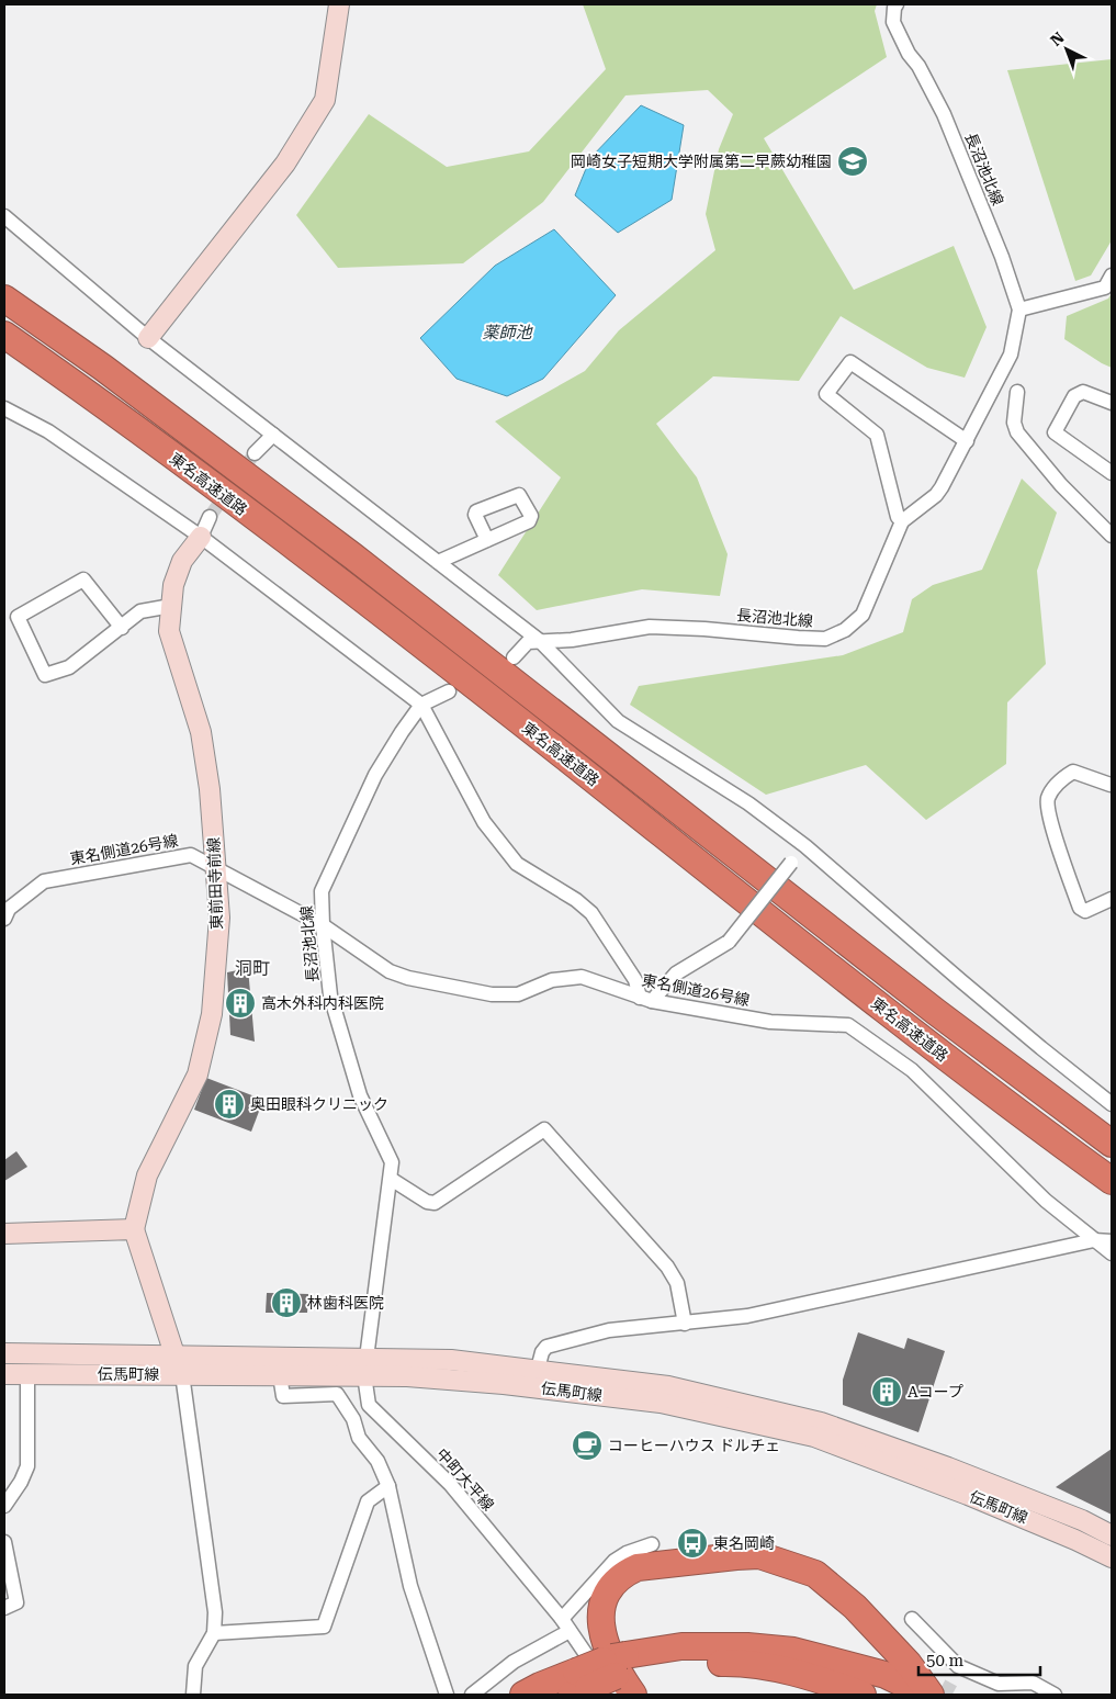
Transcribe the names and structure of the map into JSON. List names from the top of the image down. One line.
{"streets":{"highway":["東名高速道路"],"street":["長沼池北線","東名側道26号線","東前田寺前線","伝馬町線","中町大平線"]},"crossings":[["長沼池北線","東名側道26号線"],["長沼池北線","伝馬町線"],["長沼池北線","中町大平線"],["東名側道26号線","東前田寺前線"],["伝馬町線","中町大平線"]],"districts":["洞町"],"water":["薬師池"],"places":{"school or university":["岡崎女子短期大学附属第二早蕨幼稚園"],"building":["高木外科内科医院","奥田眼科クリニック","林歯科医院","Aコープ"],"cafe":["コーヒーハウス ドルチェ"],"bus stop":["東名岡崎"]},"scale_bar":"50 m","north":"top left"}
